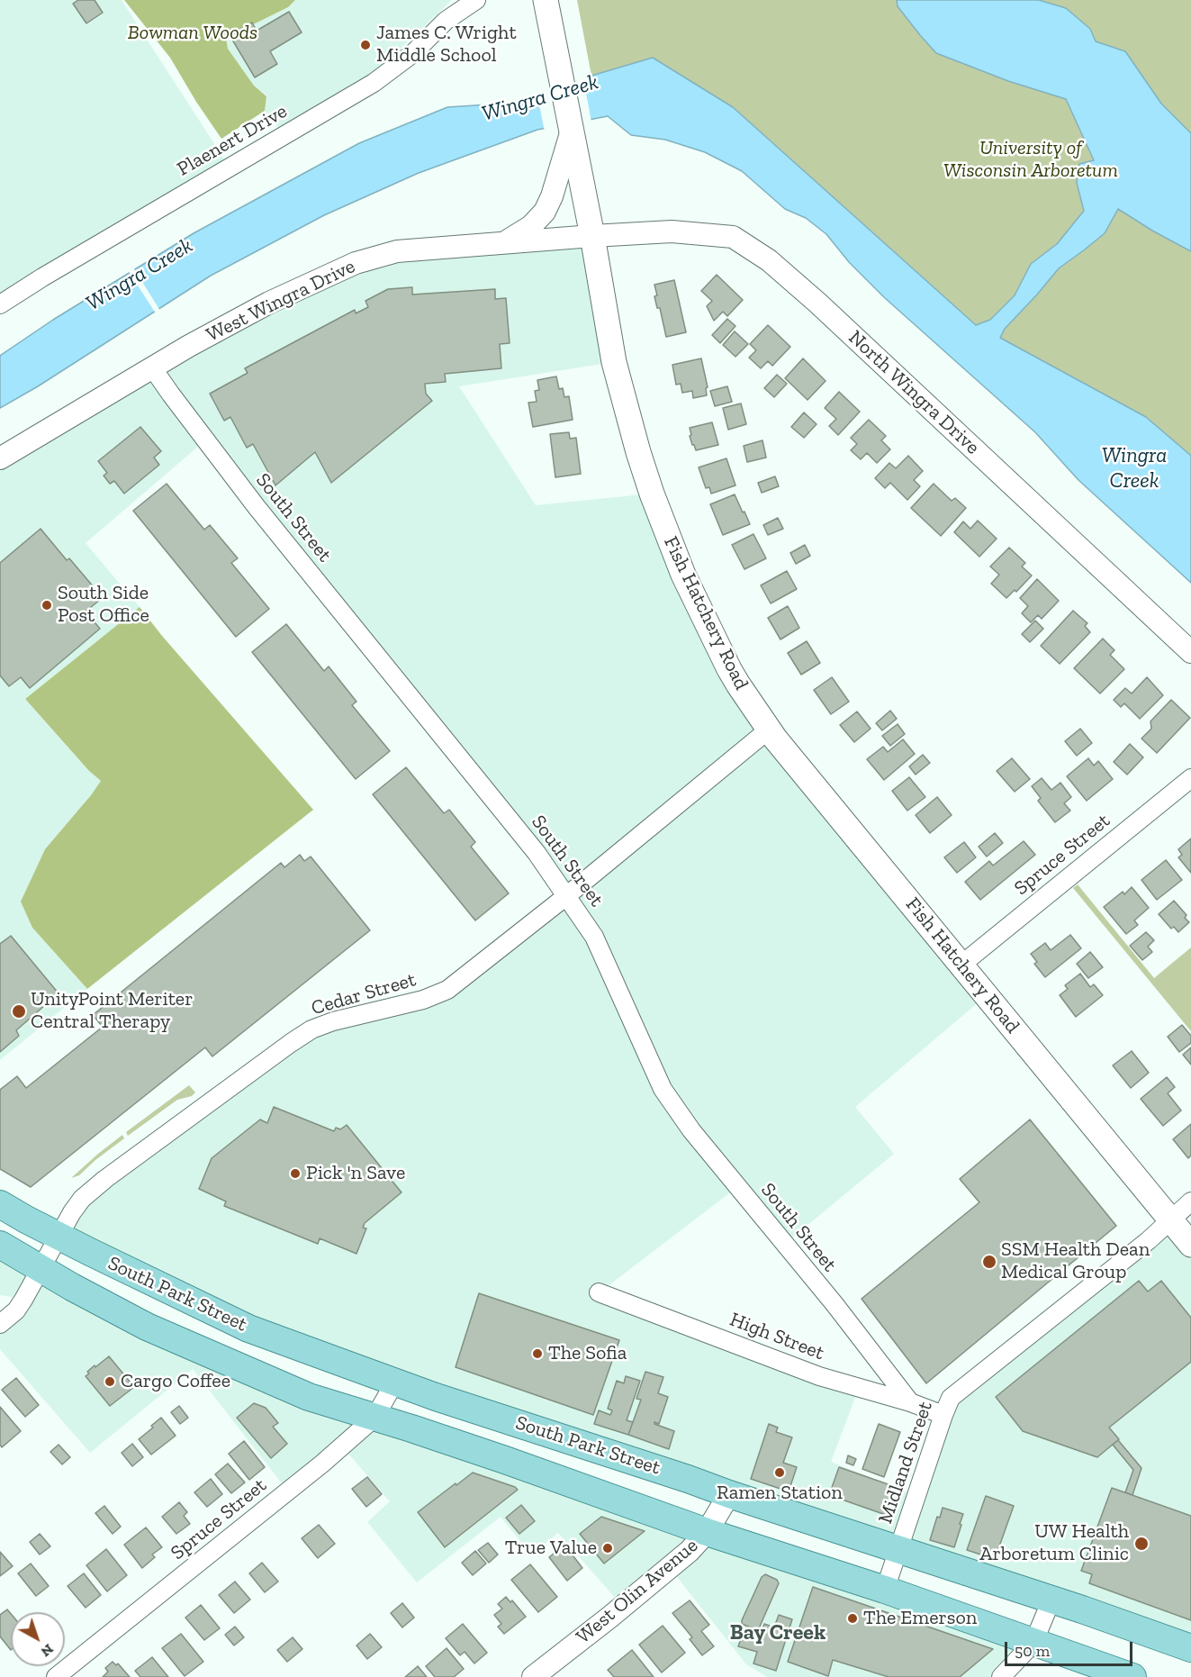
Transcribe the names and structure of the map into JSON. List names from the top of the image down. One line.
{"streets":{"main road":["Fish Hatchery Road","South Park Street"],"street":["Plaenert Drive","West Wingra Drive","North Wingra Drive","South Street","Spruce Street","Cedar Street","High Street","Midland Street","West Olin Avenue"]},"crossings":[["West Wingra Drive","North Wingra Drive"],["West Wingra Drive","South Street"],["West Wingra Drive","Fish Hatchery Road"],["North Wingra Drive","Fish Hatchery Road"],["South Street","Cedar Street"],["South Street","High Street"],["Fish Hatchery Road","Spruce Street"],["Fish Hatchery Road","Cedar Street"],["Fish Hatchery Road","Midland Street"],["Spruce Street","South Park Street"],["Cedar Street","South Park Street"],["South Park Street","Midland Street"],["South Park Street","West Olin Avenue"],["High Street","Midland Street"]],"districts":["Bay Creek"],"water":["Wingra Creek"],"parks":["Bowman Woods","University of Wisconsin Arboretum"],"places":["James C. Wright Middle School","South Side Post Office","UnityPoint Meriter Central Therapy","Pick 'n Save","SSM Health Dean Medical Group","The Sofia","Cargo Coffee","Ramen Station","UW Health Arboretum Clinic","True Value","The Emerson"],"scale_bar":"50 m","north":"bottom right"}
